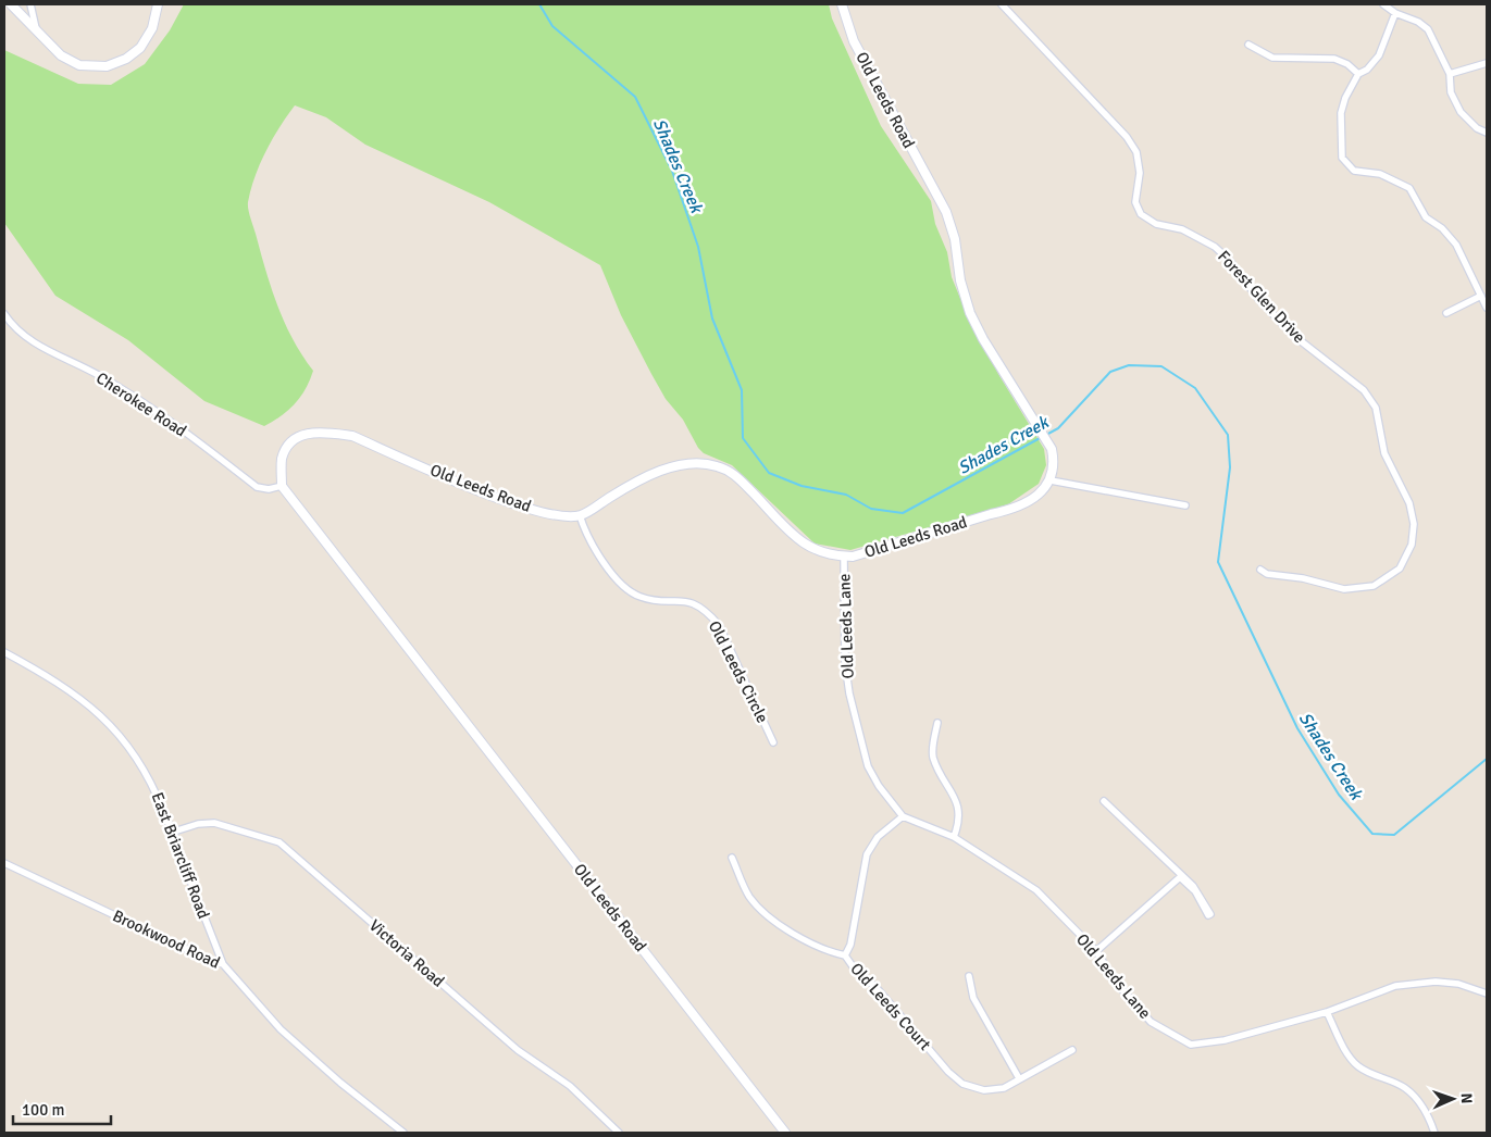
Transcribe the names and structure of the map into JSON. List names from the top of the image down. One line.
{"streets":{"main road":["Old Leeds Road"],"street":["Forest Glen Drive","Cherokee Road","Old Leeds Lane","Old Leeds Circle","East Briarcliff Road","Brookwood Road","Victoria Road","Old Leeds Court"]},"crossings":[["Old Leeds Road","Cherokee Road"],["Old Leeds Road","Old Leeds Lane"],["Old Leeds Road","Old Leeds Circle"],["East Briarcliff Road","Brookwood Road"],["East Briarcliff Road","Victoria Road"]],"water":["Shades Creek"],"scale_bar":"100 m","north":"right"}
